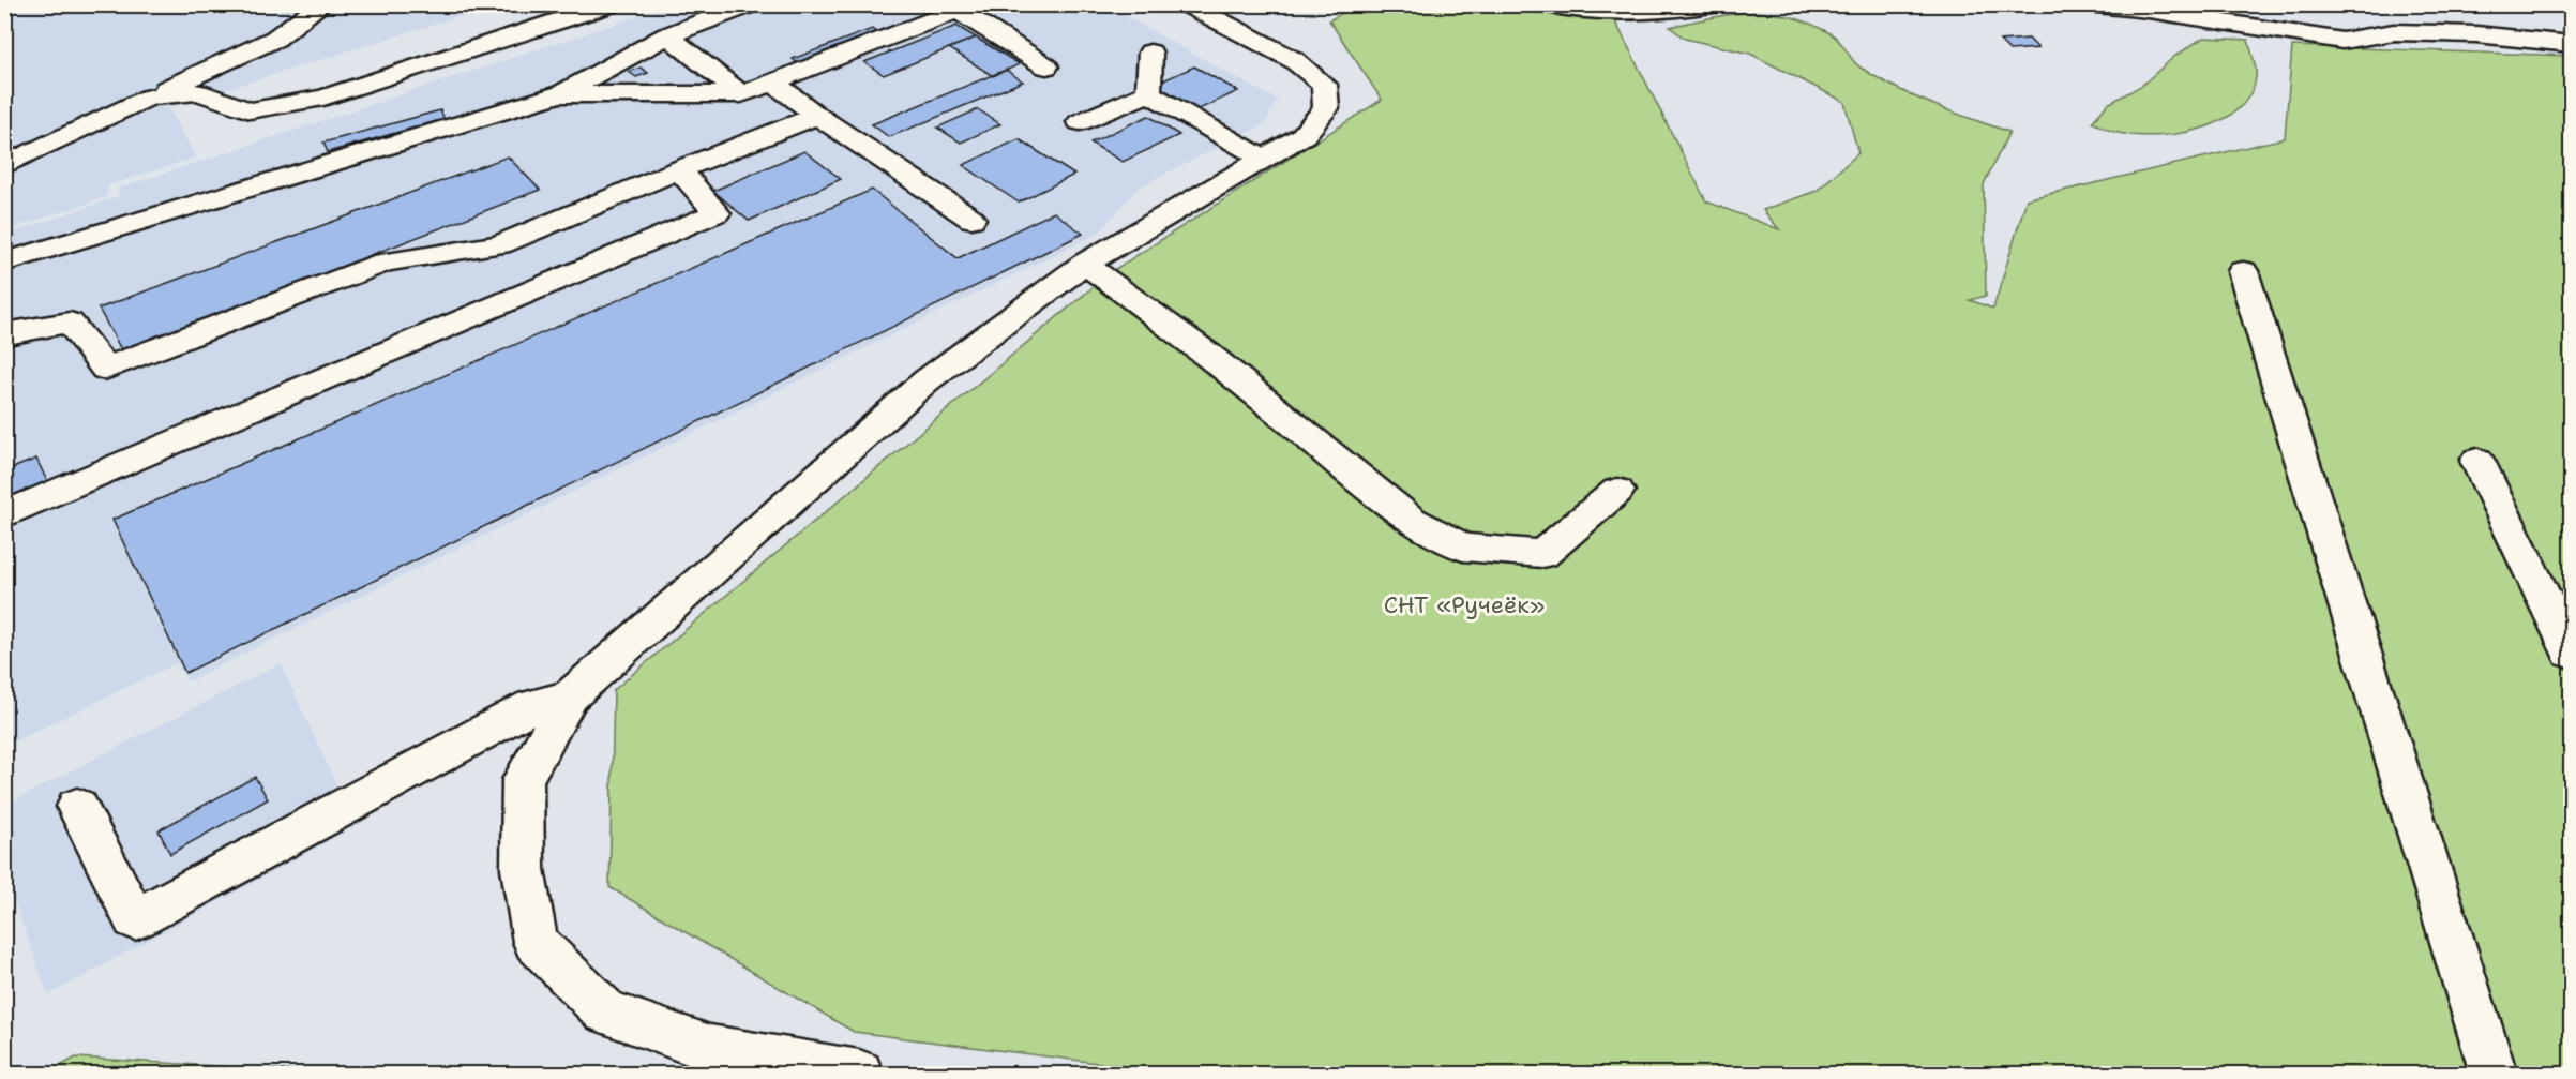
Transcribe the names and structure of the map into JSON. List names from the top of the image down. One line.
{"parks":["СНТ «Ручеёк»"]}
